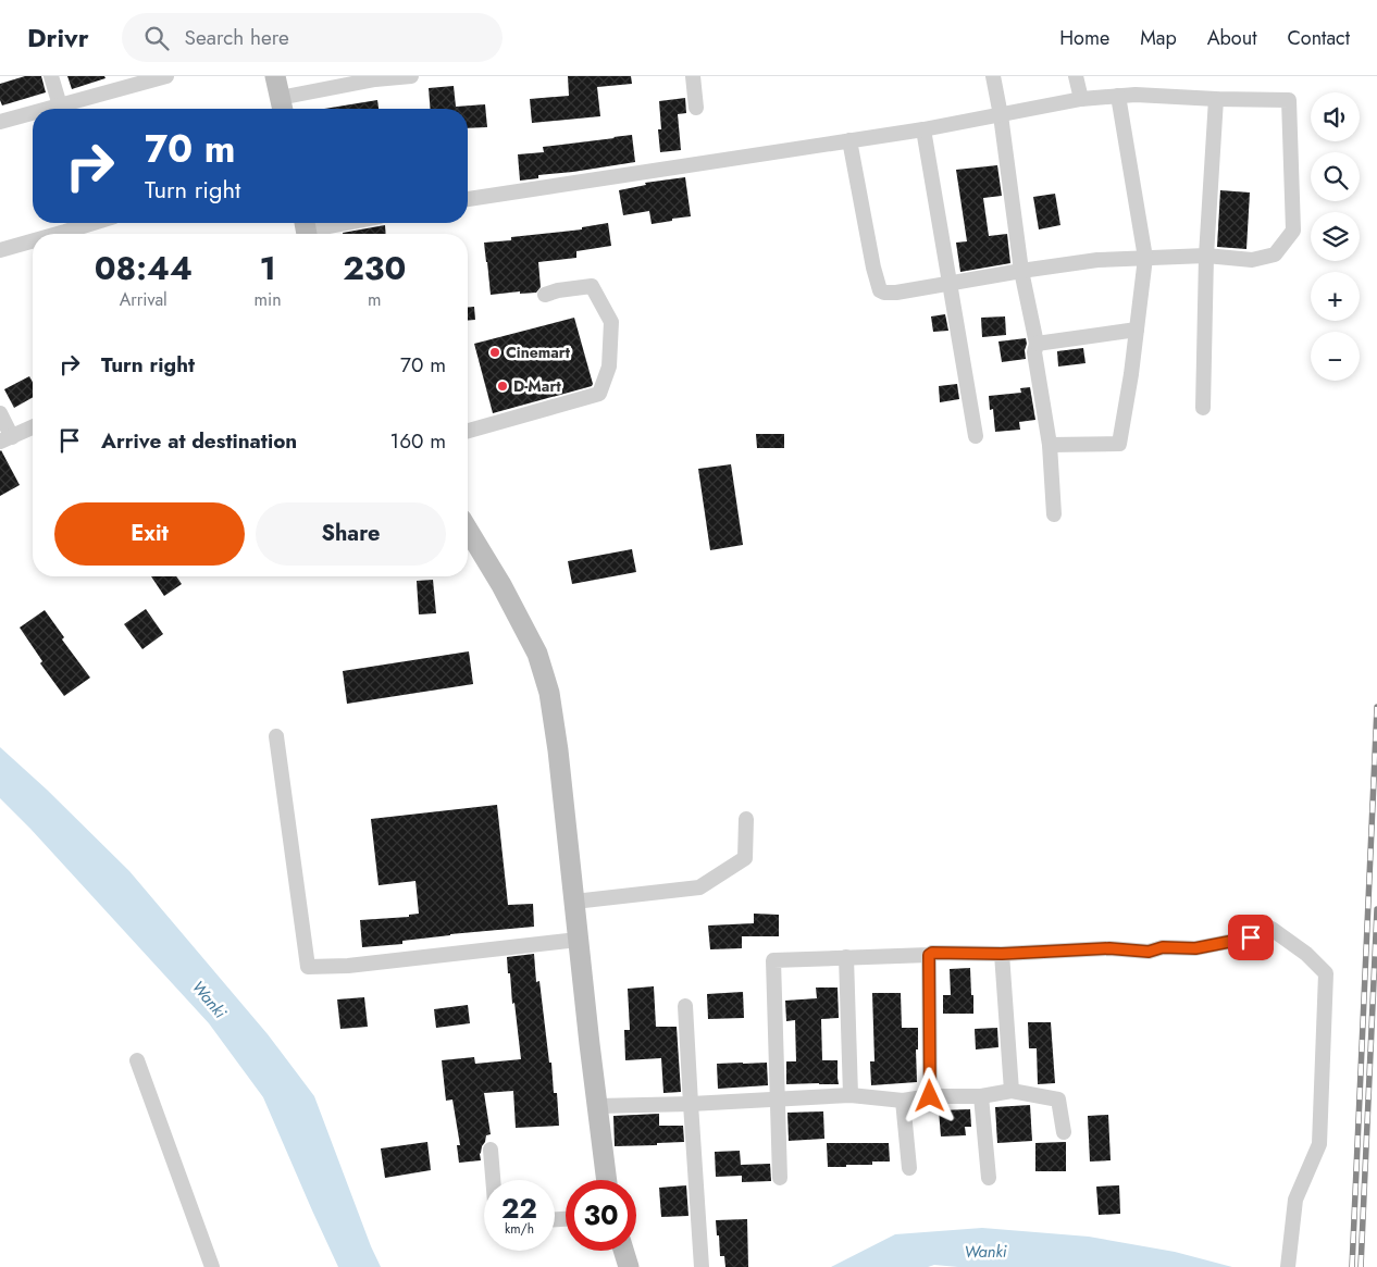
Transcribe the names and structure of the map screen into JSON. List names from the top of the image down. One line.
{"water":["Wanki"],"places":["Cinemart","D-Mart"],"page":{"header":"Drivr","search":"Search here","nav":["Home","Map","About","Contact"],"map_buttons":["+","−"],"turn":["70 m","Turn right"],"eta":["08:44","Arrival","1","min","230","m"],"list":[{"name":"Turn right","value":"70 m"},{"name":"Arrive at destination","value":"160 m"}],"buttons":["Exit","Share"],"speed":"22 km/h","limit":"30"}}
